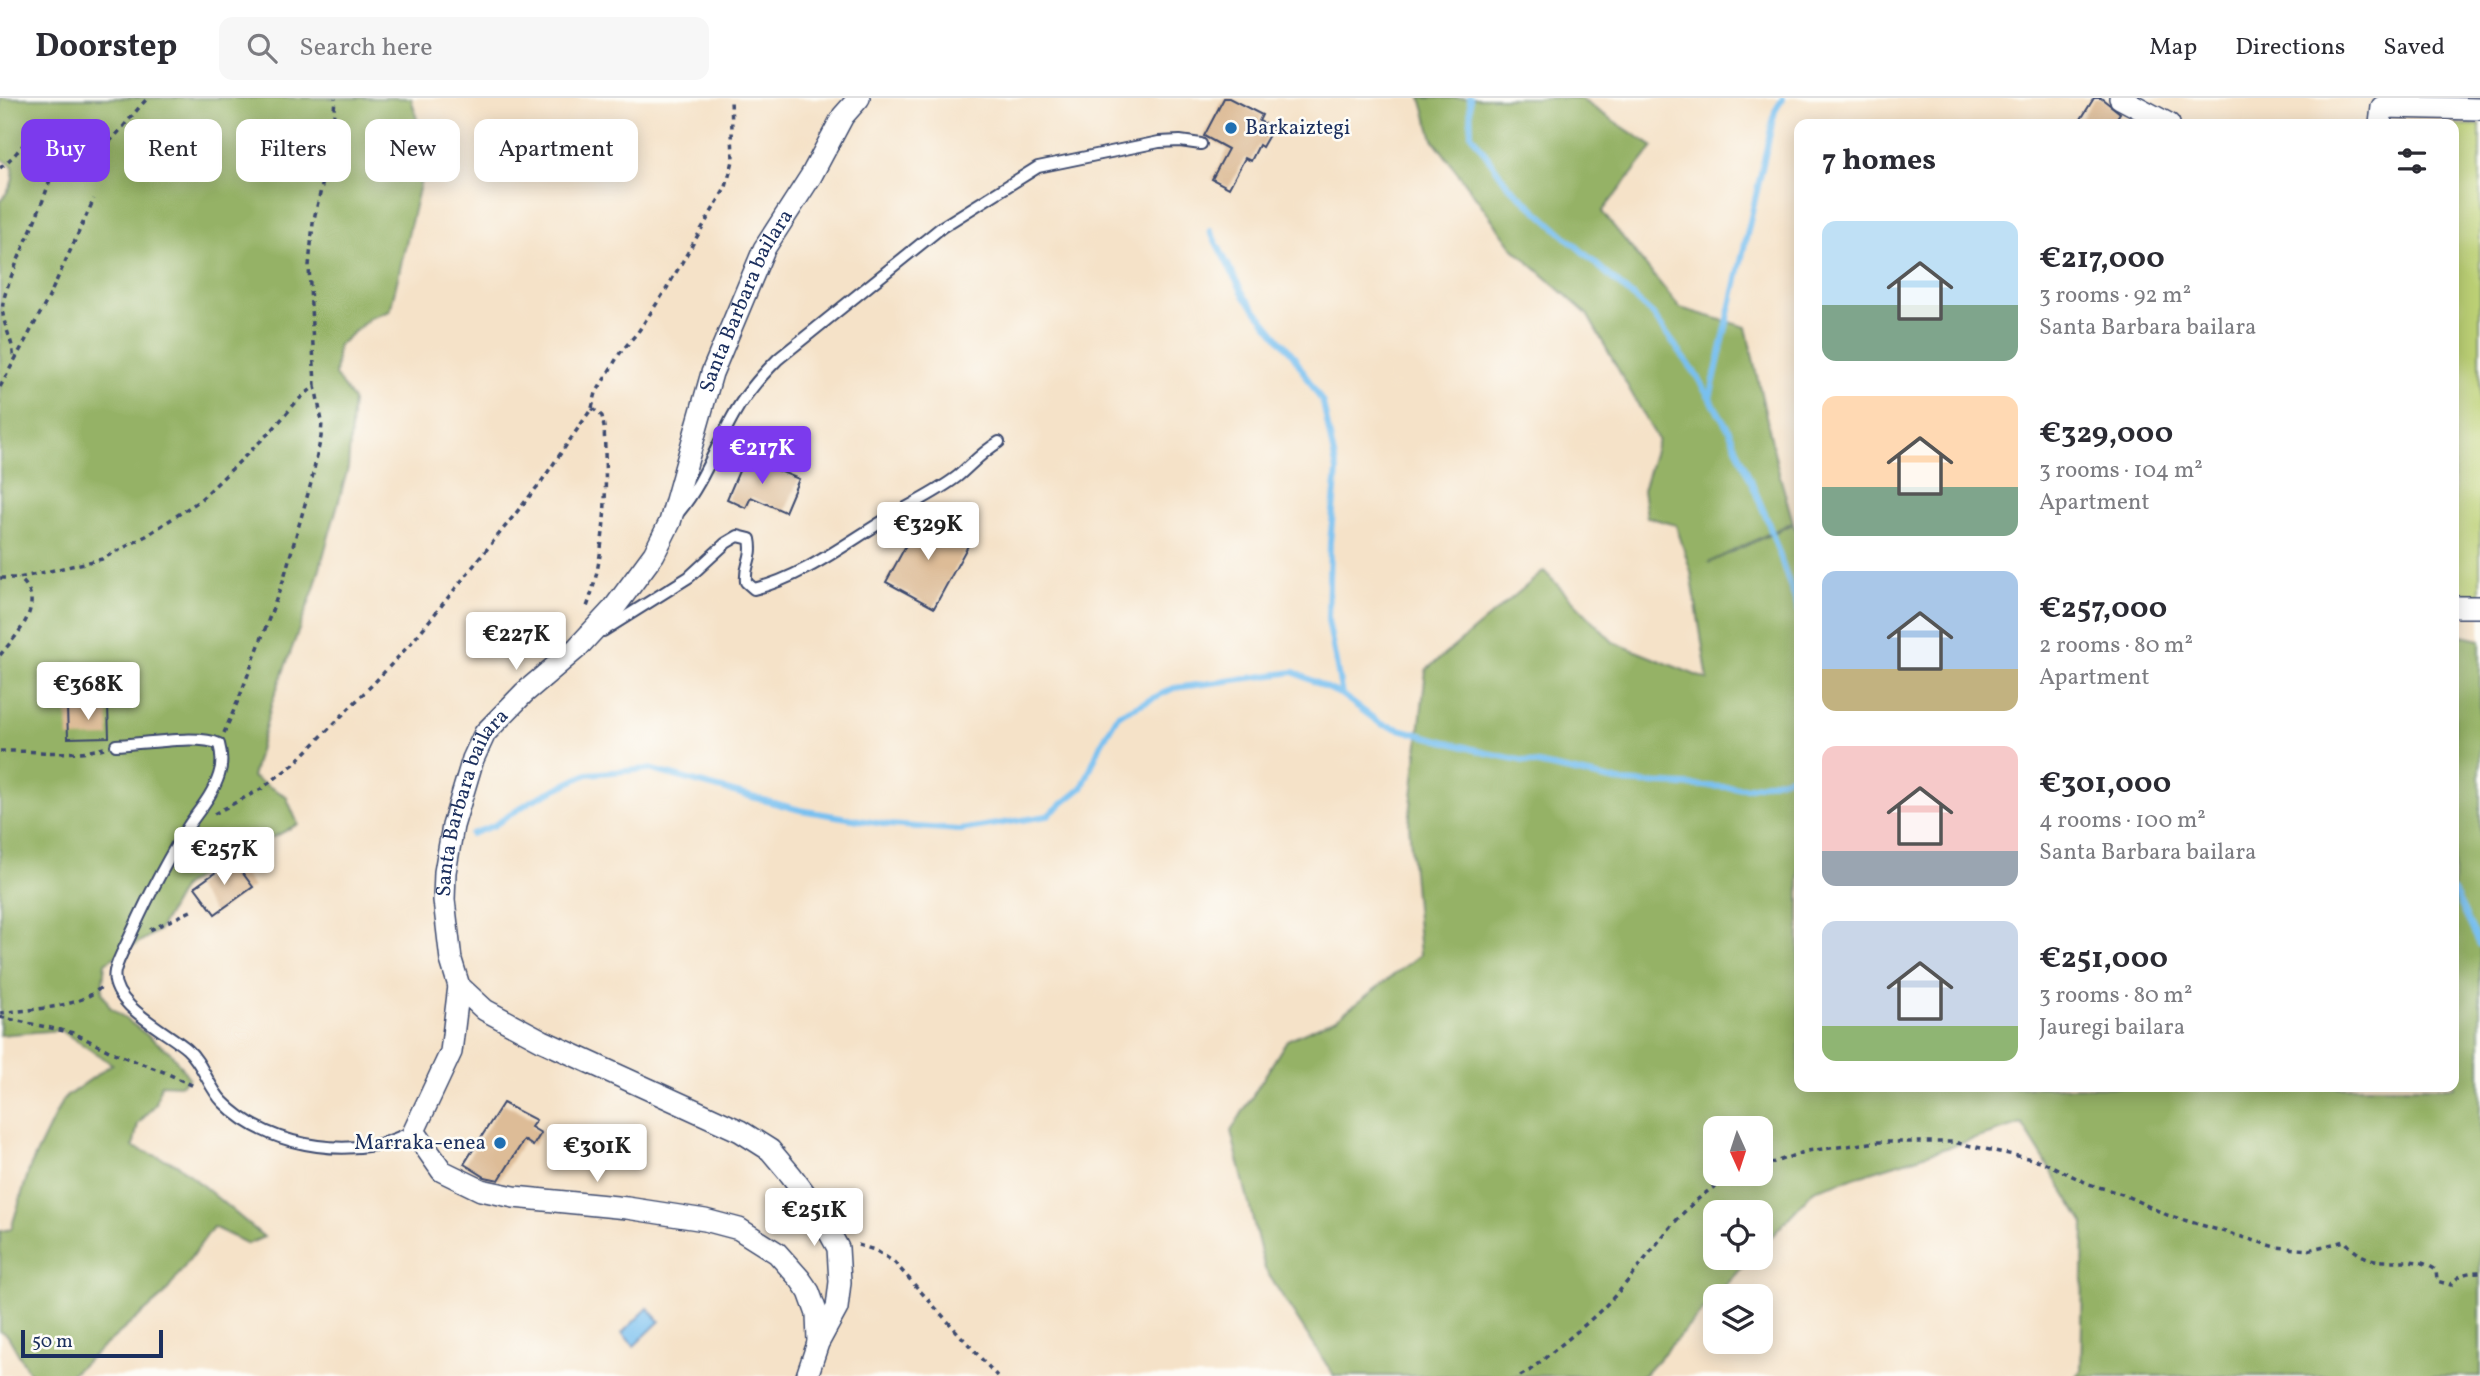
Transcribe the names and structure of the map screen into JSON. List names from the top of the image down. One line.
{"streets":{"street":["Santa Barbara bailara"]},"places":["Barkaiztegi","Marraka-enea"],"scale_bar":"50 m","north":"bottom","page":{"header":"Doorstep","search":"Search here","nav":["Map","Directions","Saved"],"chip":["Buy","Rent","Filters","New","Apartment"],"heading":"7 homes","list":[{"name":"€217,000","note":"3 rooms · 92 m² · Santa Barbara bailara"},{"name":"€329,000","note":"3 rooms · 104 m² · Apartment"},{"name":"€257,000","note":"2 rooms · 80 m² · Apartment"},{"name":"€301,000","note":"4 rooms · 100 m² · Santa Barbara bailara"},{"name":"€251,000","note":"3 rooms · 80 m² · Jauregi bailara"}],"price":["€217K","€329K","€227K","€368K","€257K","€301K","€251K"],"scale":"50 m"}}
